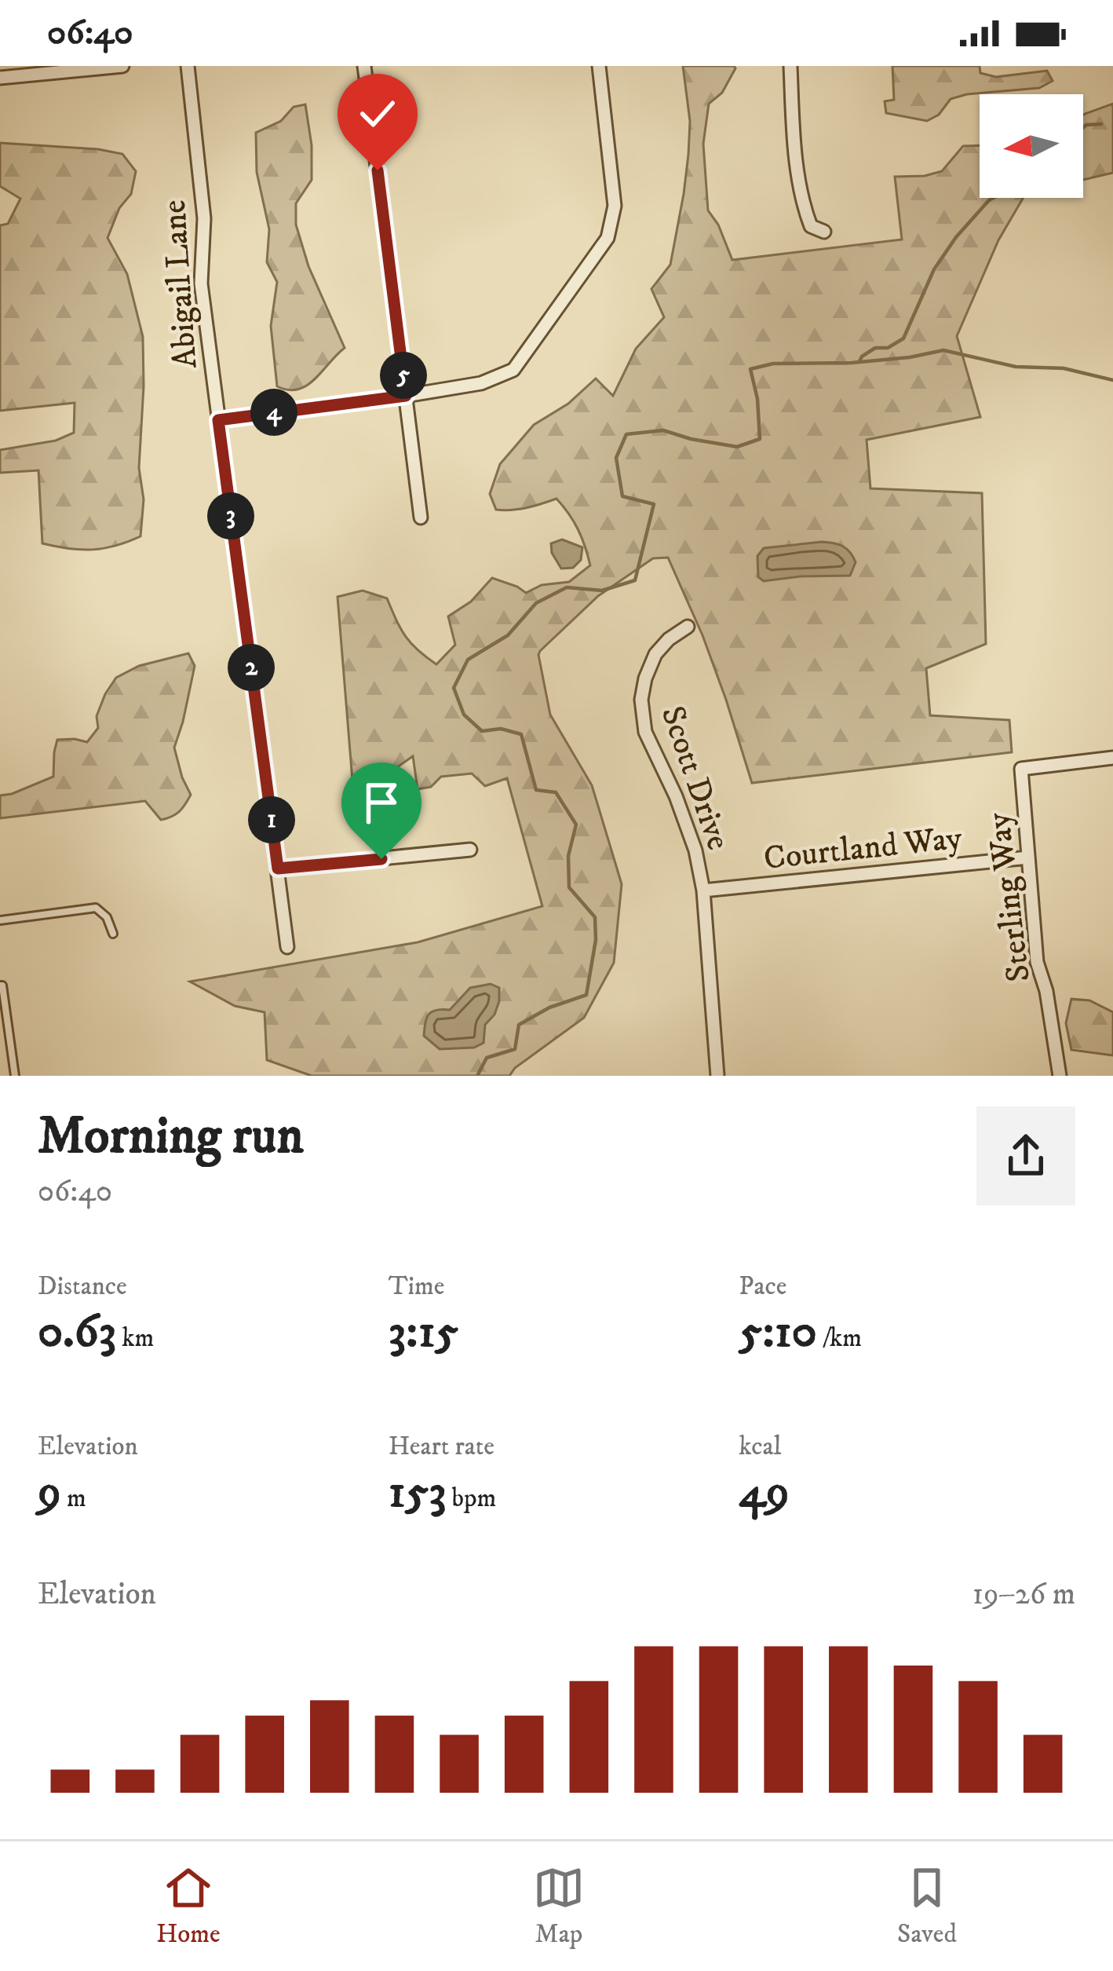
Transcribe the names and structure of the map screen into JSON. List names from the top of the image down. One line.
{"streets":{"street":["Abigail Lane","Scott Drive","Courtland Way","Sterling Way"]},"crossings":[["Scott Drive","Courtland Way"],["Courtland Way","Sterling Way"]],"north":"left","page":{"status":"06:40","pins":["5","4","3","2","1"],"heading":["Morning run","06:40"],"stats":[["Distance","0.63 km"],["Time","3:15"],["Pace","5:10 /km"],["Elevation","9 m"],["Heart rate","153 bpm"],["kcal","49"]],"chart":["Elevation","19–26 m"],"tabs":["Home","Map","Saved"]}}
